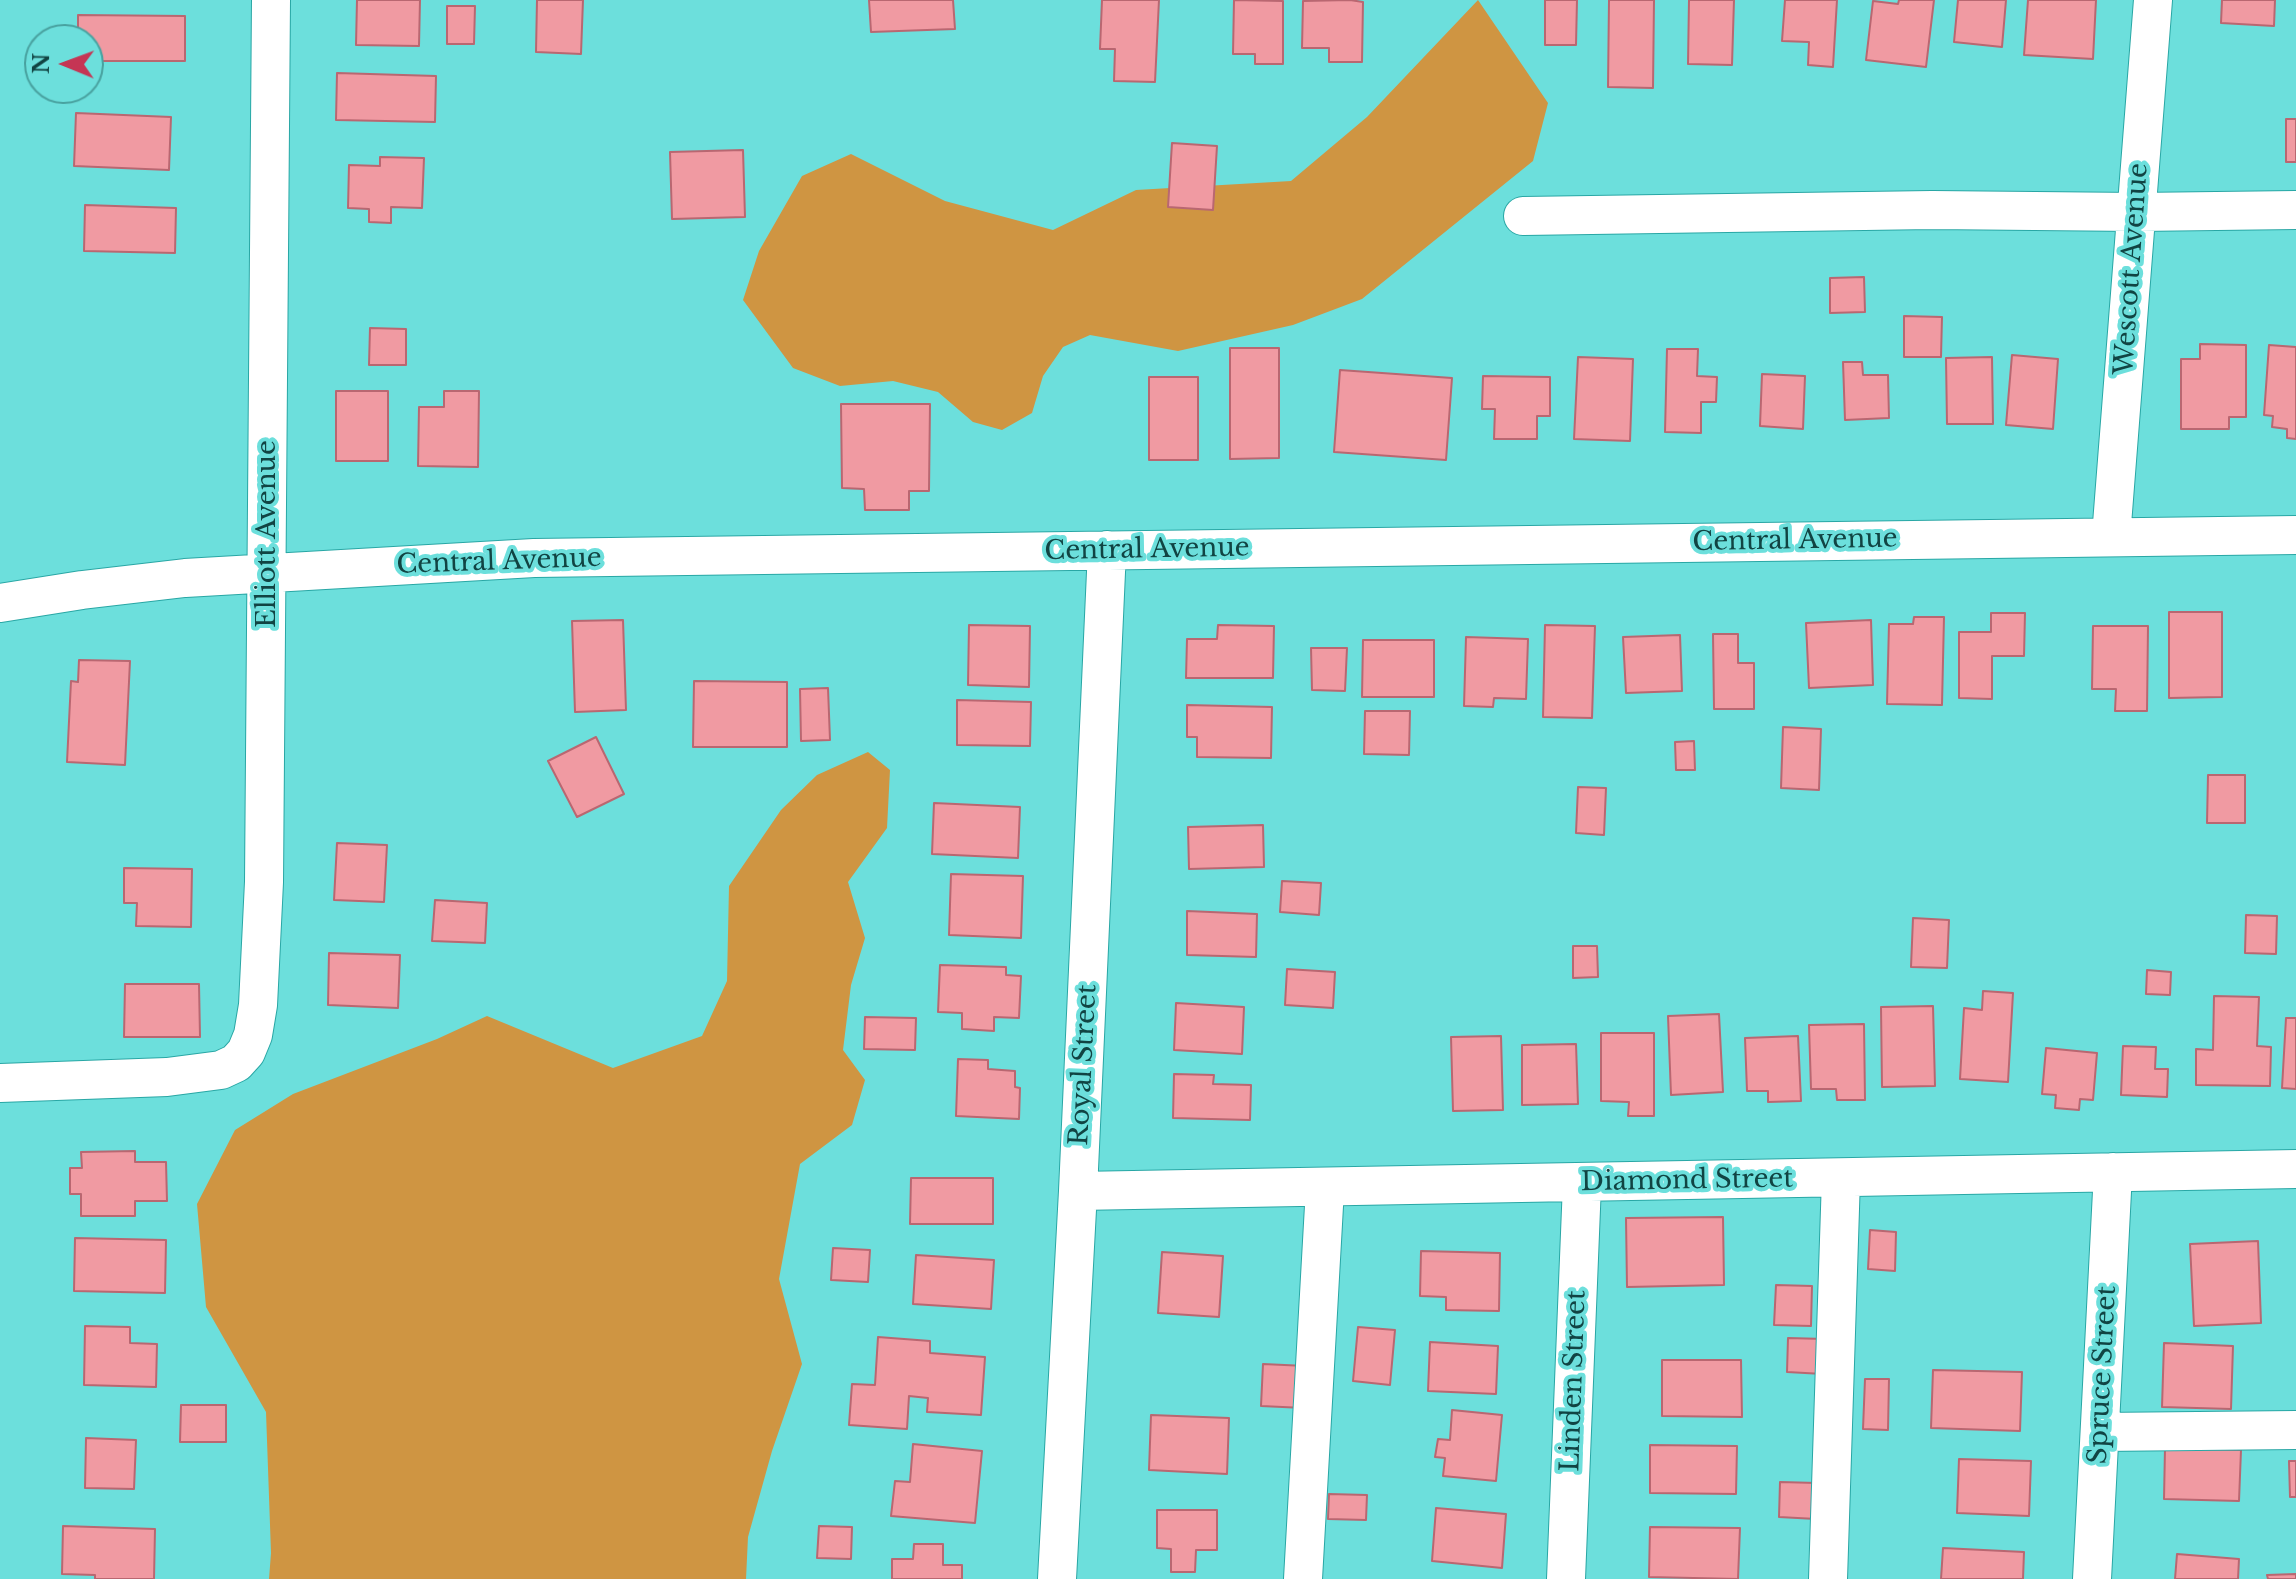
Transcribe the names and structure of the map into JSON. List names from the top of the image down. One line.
{"streets":{"street":["Wescott Avenue","Elliott Avenue","Central Avenue","Royal Street","Diamond Street","Spruce Street","Linden Street"]},"crossings":[["Wescott Avenue","Central Avenue"],["Elliott Avenue","Central Avenue"],["Central Avenue","Royal Street"],["Royal Street","Diamond Street"],["Diamond Street","Spruce Street"],["Diamond Street","Linden Street"]],"north":"left"}
